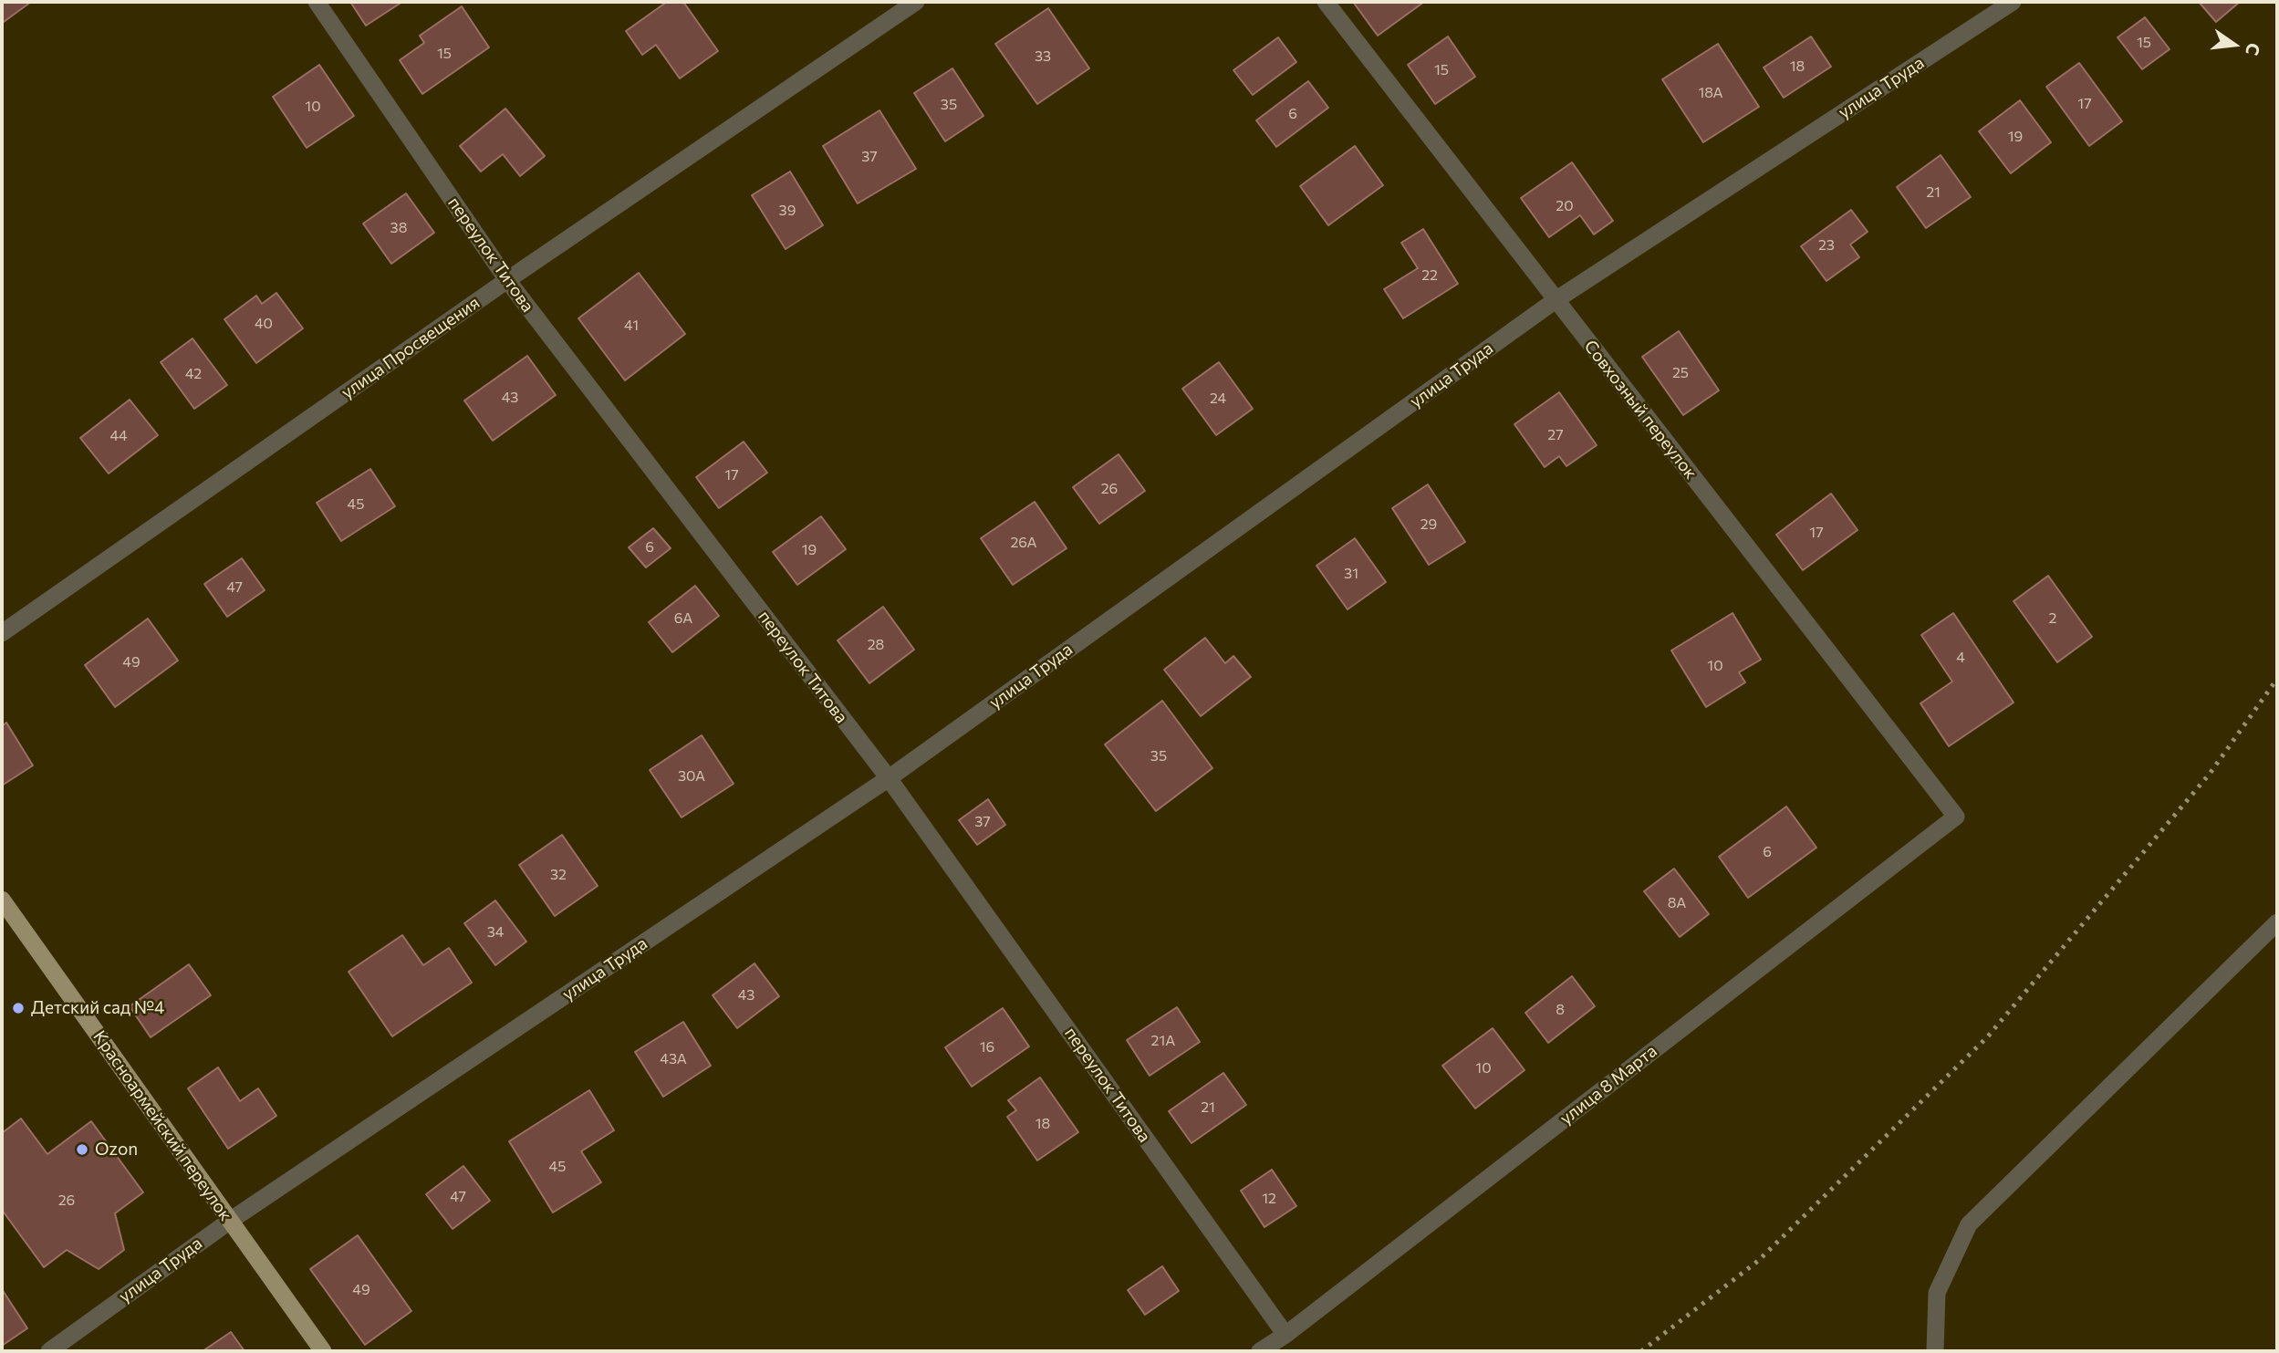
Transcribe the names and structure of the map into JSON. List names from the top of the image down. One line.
{"streets":{"main road":["Красноармейский переулок"],"street":["улица Труда","переулок Титова","улица Просвещения","Совхозный переулок","улица 8 Марта"]},"crossings":[["улица Труда","переулок Титова"],["улица Труда","Совхозный переулок"],["улица Труда","Красноармейский переулок"],["переулок Титова","улица Просвещения"],["переулок Титова","улица 8 Марта"],["Совхозный переулок","улица 8 Марта"]],"places":["Детский сад №4","Ozon"],"house_numbers":["15","15","33","18","15","18А","17","35","10","6","19","37","21","20","39","38","23","22","40","41","25","42","43","24","27","44","17","26","45","29","17","26А","6","19","31","47","6А","2","28","4","49","10","35","30А","37","6","32","8А","34","43","8","21А","16","43А","10","21","18","45","47","12","26","49"],"north":"right"}
